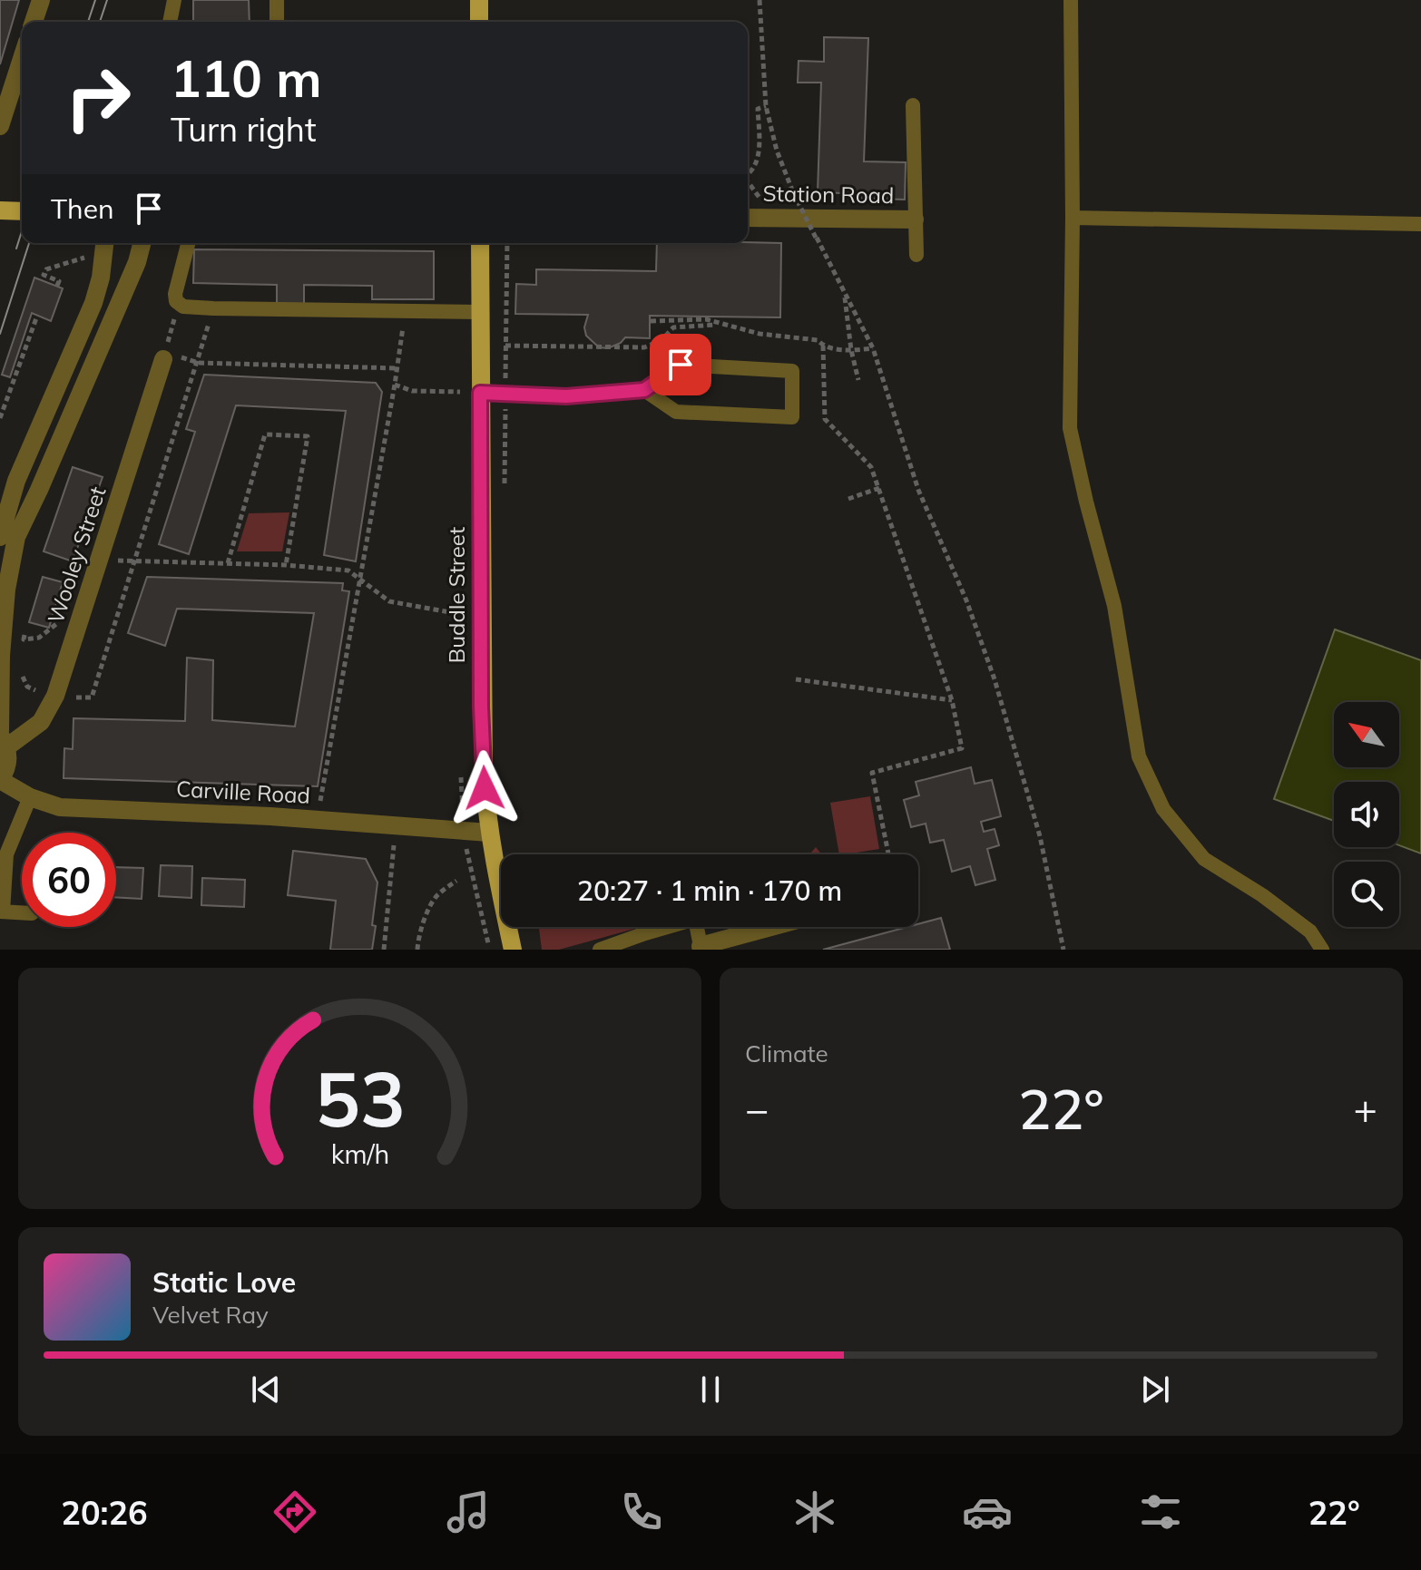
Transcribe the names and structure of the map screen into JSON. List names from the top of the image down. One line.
{"streets":{"main road":["Buddle Street"],"street":["Station Road","Wooley Street","Carville Road"]},"crossings":[["Wooley Street","Carville Road"],["Buddle Street","Carville Road"]],"north":"top left","page":{"turn":["110 m","Turn right"],"then":"Then","limit":"60","trip":"20:27 · 1 min · 170 m","tile":"Climate","heat":["−","22°","+"],"song":["Static Love","Velvet Ray"],"tabs":["20:26","22°"],"gauge":["53","km/h"]}}
